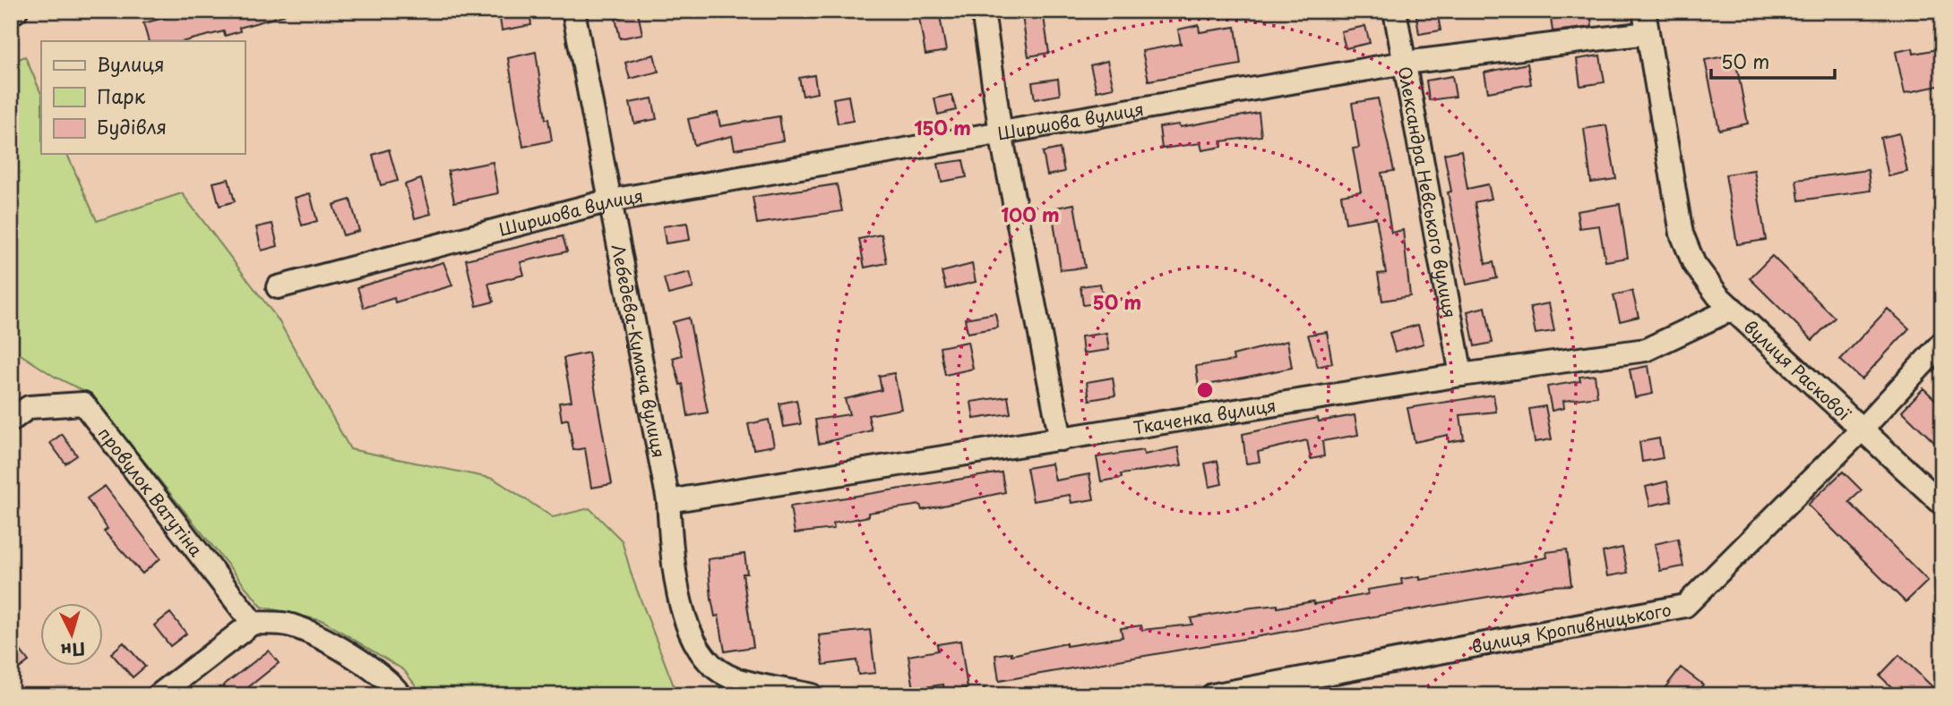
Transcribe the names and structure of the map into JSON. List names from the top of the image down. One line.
{"streets":{"street":["Ширшова вулиця","Олександра Невського вулиця","Лебедєва-Кумача вулиця","вулиця Раскової","Ткаченка вулиця","провулок Ватутіна","вулиця Кропивницького"]},"crossings":[["Ширшова вулиця","Олександра Невського вулиця"],["Ширшова вулиця","Лебедєва-Кумача вулиця"],["Ширшова вулиця","вулиця Раскової"],["Олександра Невського вулиця","Ткаченка вулиця"],["Лебедєва-Кумача вулиця","Ткаченка вулиця"],["вулиця Раскової","Ткаченка вулиця"],["вулиця Раскової","вулиця Кропивницького"]],"legend":["Вулиця","Парк","Будівля"],"scale_bar":"50 m","north":"bottom","rings":["150 m","100 m","50 m"]}
